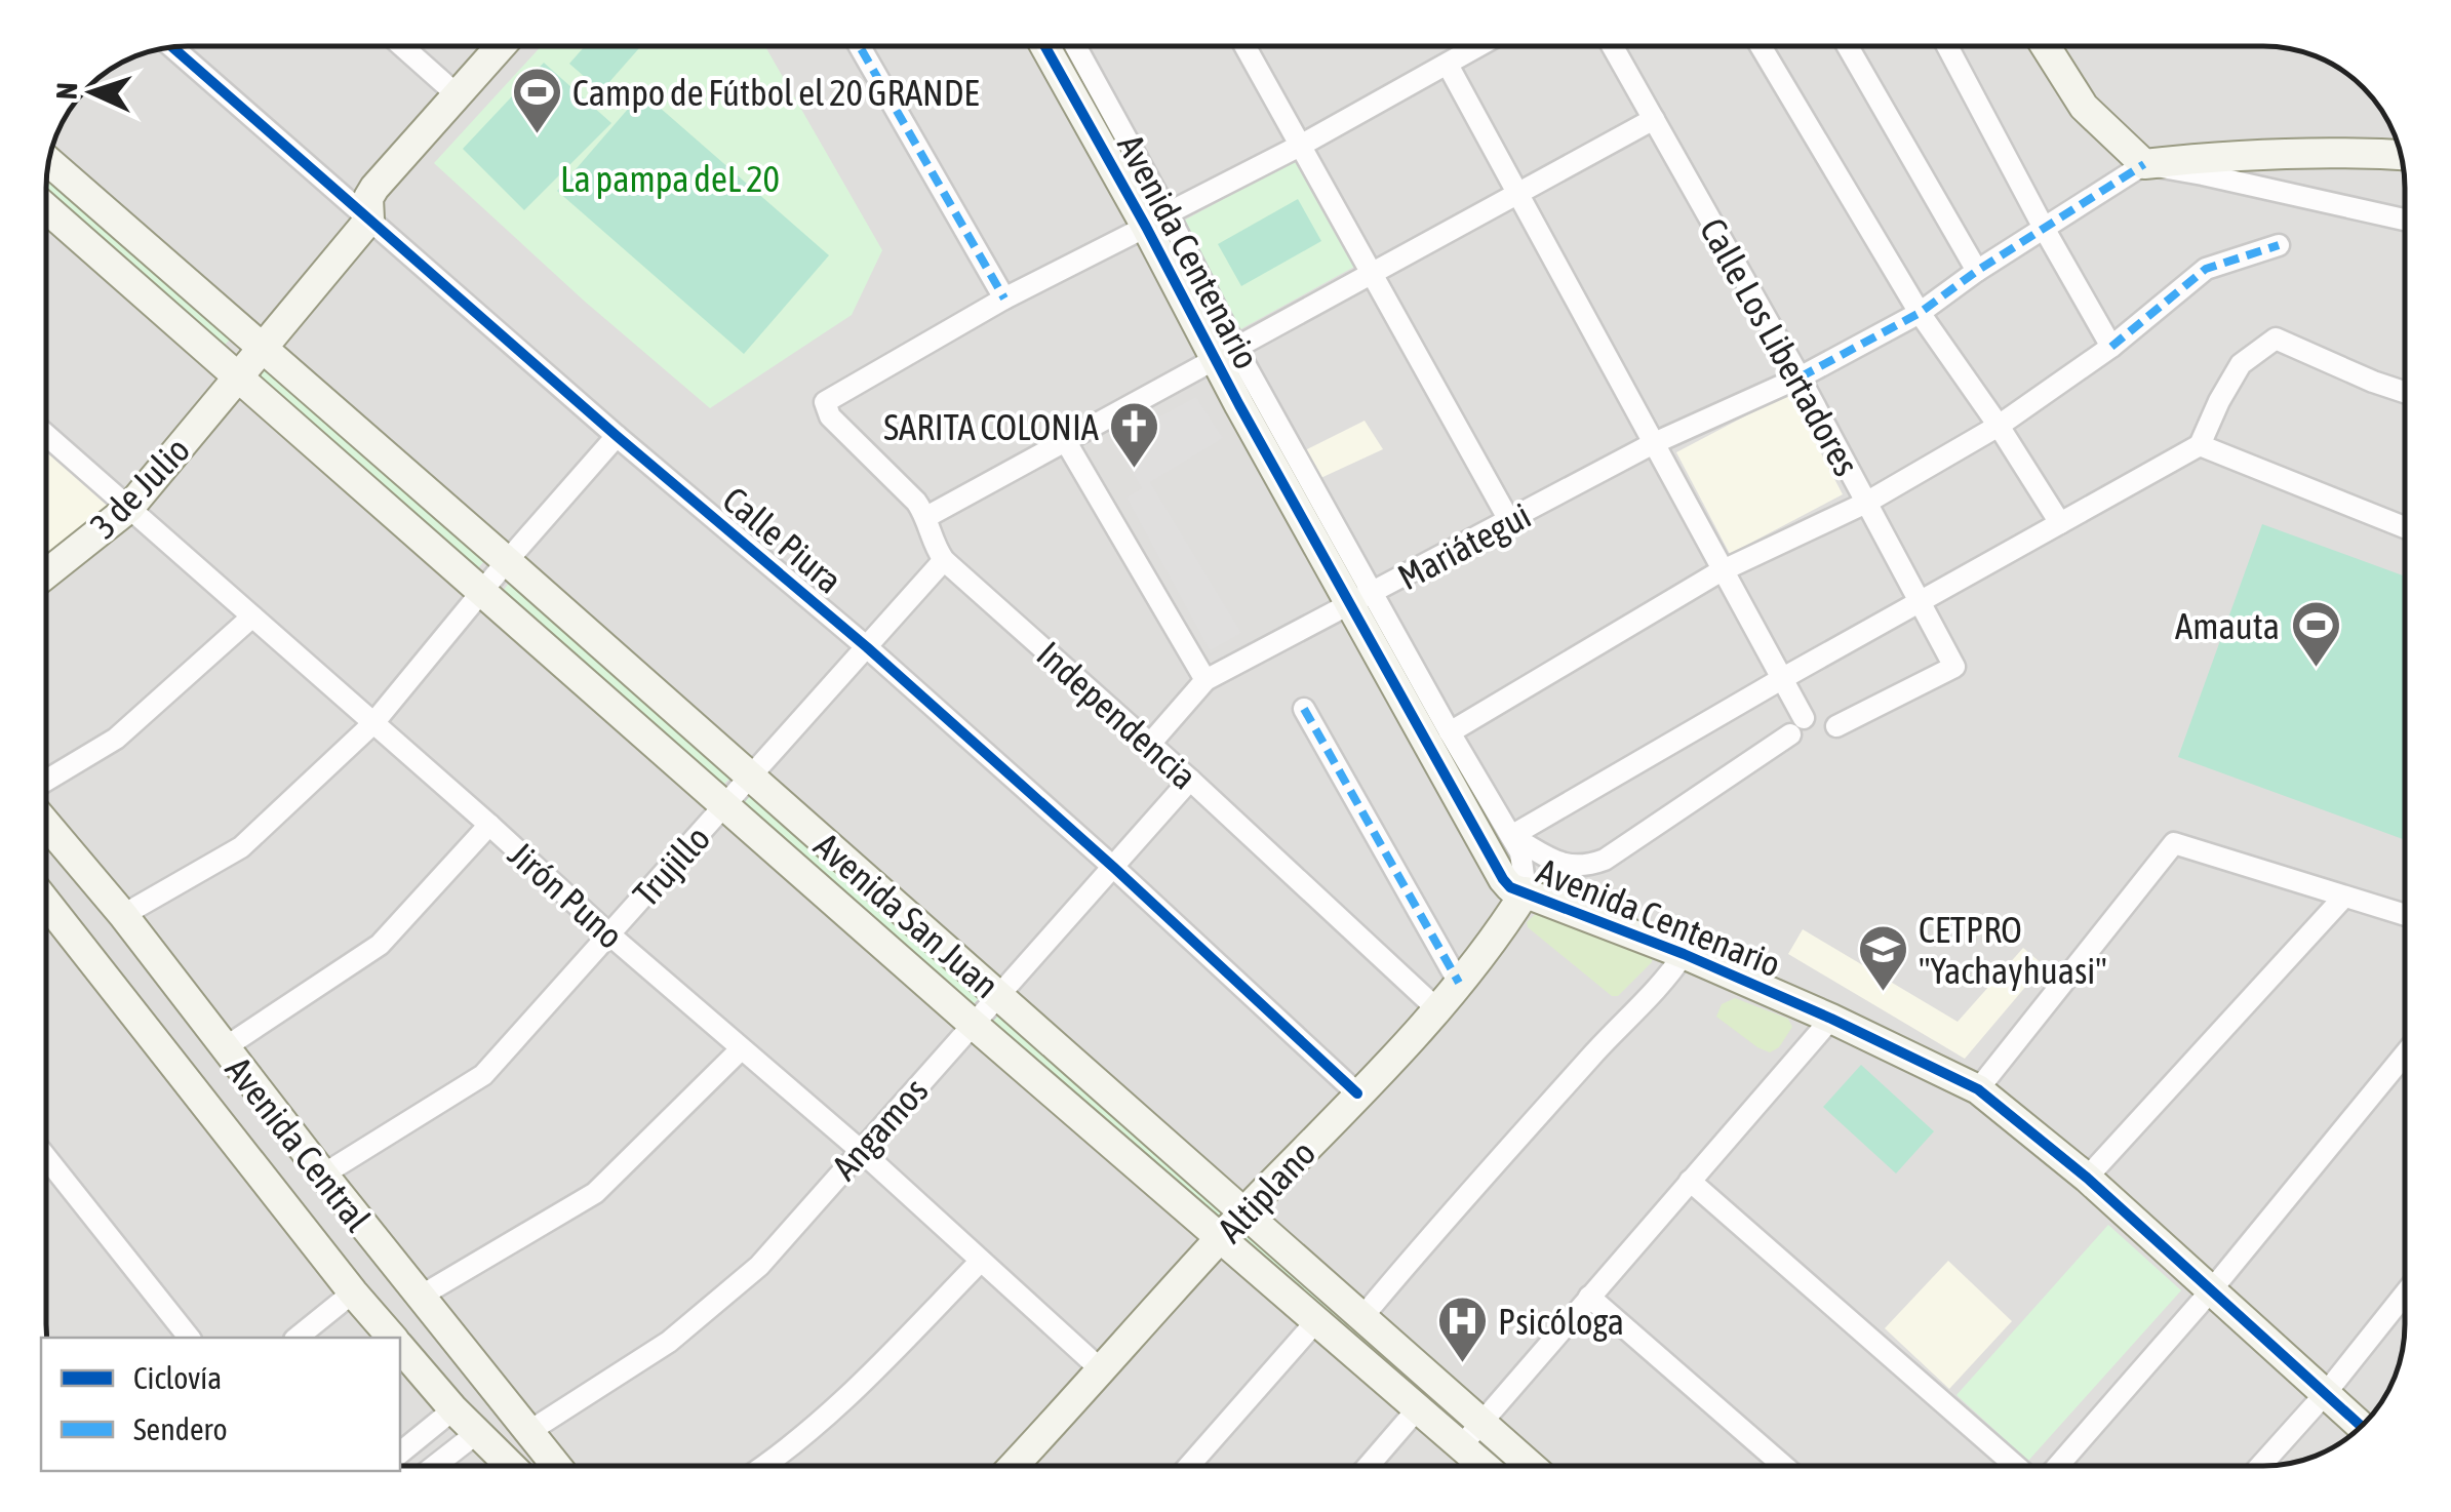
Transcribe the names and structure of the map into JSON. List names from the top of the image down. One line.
{"streets":{"main road":["Avenida Centenario","3 de Julio","Avenida San Juan","Avenida Central","Altiplano"],"street":["Calle Los Libertadores","Calle Piura","Mariátegui","Independencia","Trujillo","Jirón Puno","Angamos"]},"crossings":[["Avenida Centenario","Mariátegui"],["Avenida Centenario","Altiplano"],["Calle Los Libertadores","Mariátegui"],["3 de Julio","Calle Piura"],["3 de Julio","Jirón Puno"],["3 de Julio","Avenida San Juan"],["Calle Piura","Trujillo"],["Calle Piura","Angamos"],["Calle Piura","Altiplano"],["Mariátegui","Independencia"],["Independencia","Trujillo"],["Independencia","Angamos"],["Independencia","Altiplano"],["Trujillo","Jirón Puno"],["Trujillo","Avenida San Juan"],["Trujillo","Avenida Central"],["Jirón Puno","Angamos"],["Jirón Puno","Altiplano"],["Avenida San Juan","Angamos"],["Avenida San Juan","Altiplano"],["Angamos","Avenida Central"]],"parks":["La pampa deL 20"],"places":{"sports":["Campo de Fútbol el 20 GRANDE","Amauta"],"church":["SARITA COLONIA"],"school or university":["CETPRO \"Yachayhuasi\""],"hospital":["Psicóloga"]},"legend":["Ciclovía","Sendero"],"north":"left"}
